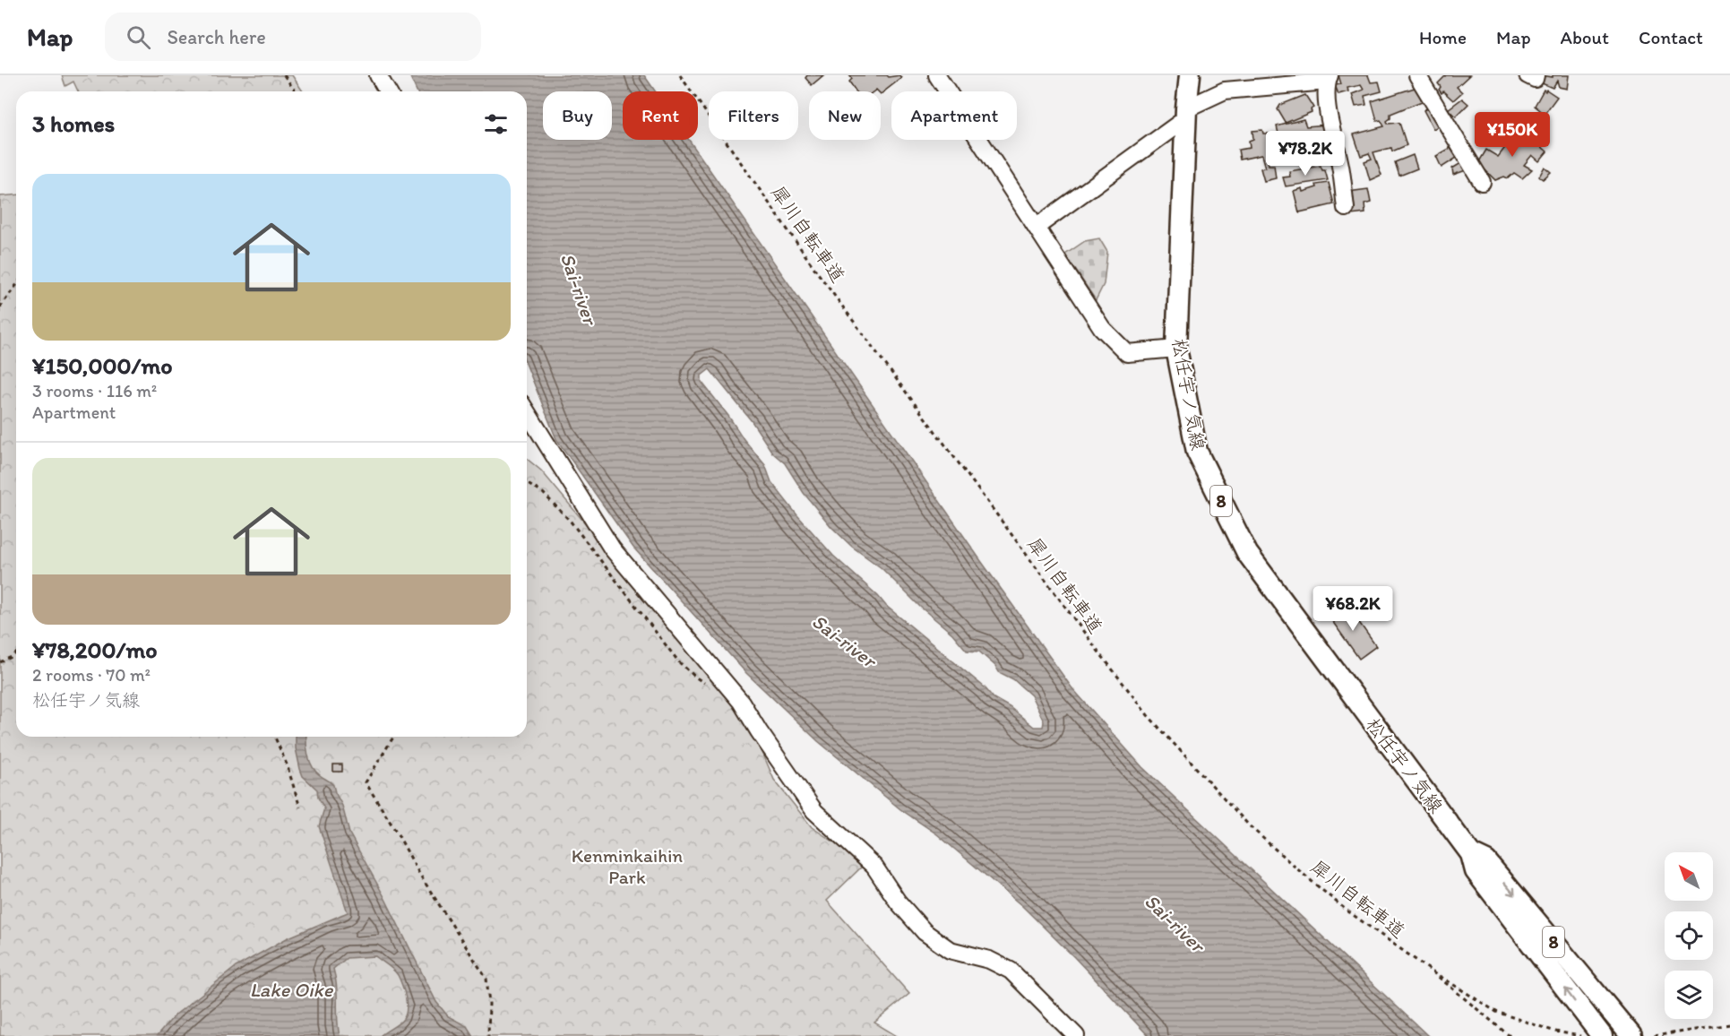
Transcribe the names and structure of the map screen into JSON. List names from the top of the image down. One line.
{"streets":{"main road":["松任宇ノ気線","8"],"path":["犀川自転車道"]},"water":["Sai-river","Lake Oike"],"parks":["Kenminkaihin Park"],"north":"top left","page":{"header":"Map","search":"Search here","nav":["Home","Map","About","Contact"],"chip":["Buy","Rent","Filters","New","Apartment"],"heading":"3 homes","price":["¥150K","¥78.2K","¥68.2K"],"list":[{"name":"¥150,000/mo","note":"3 rooms · 116 m² · Apartment"},{"name":"¥78,200/mo","note":"2 rooms · 70 m² · 松任宇ノ気線"}]}}
